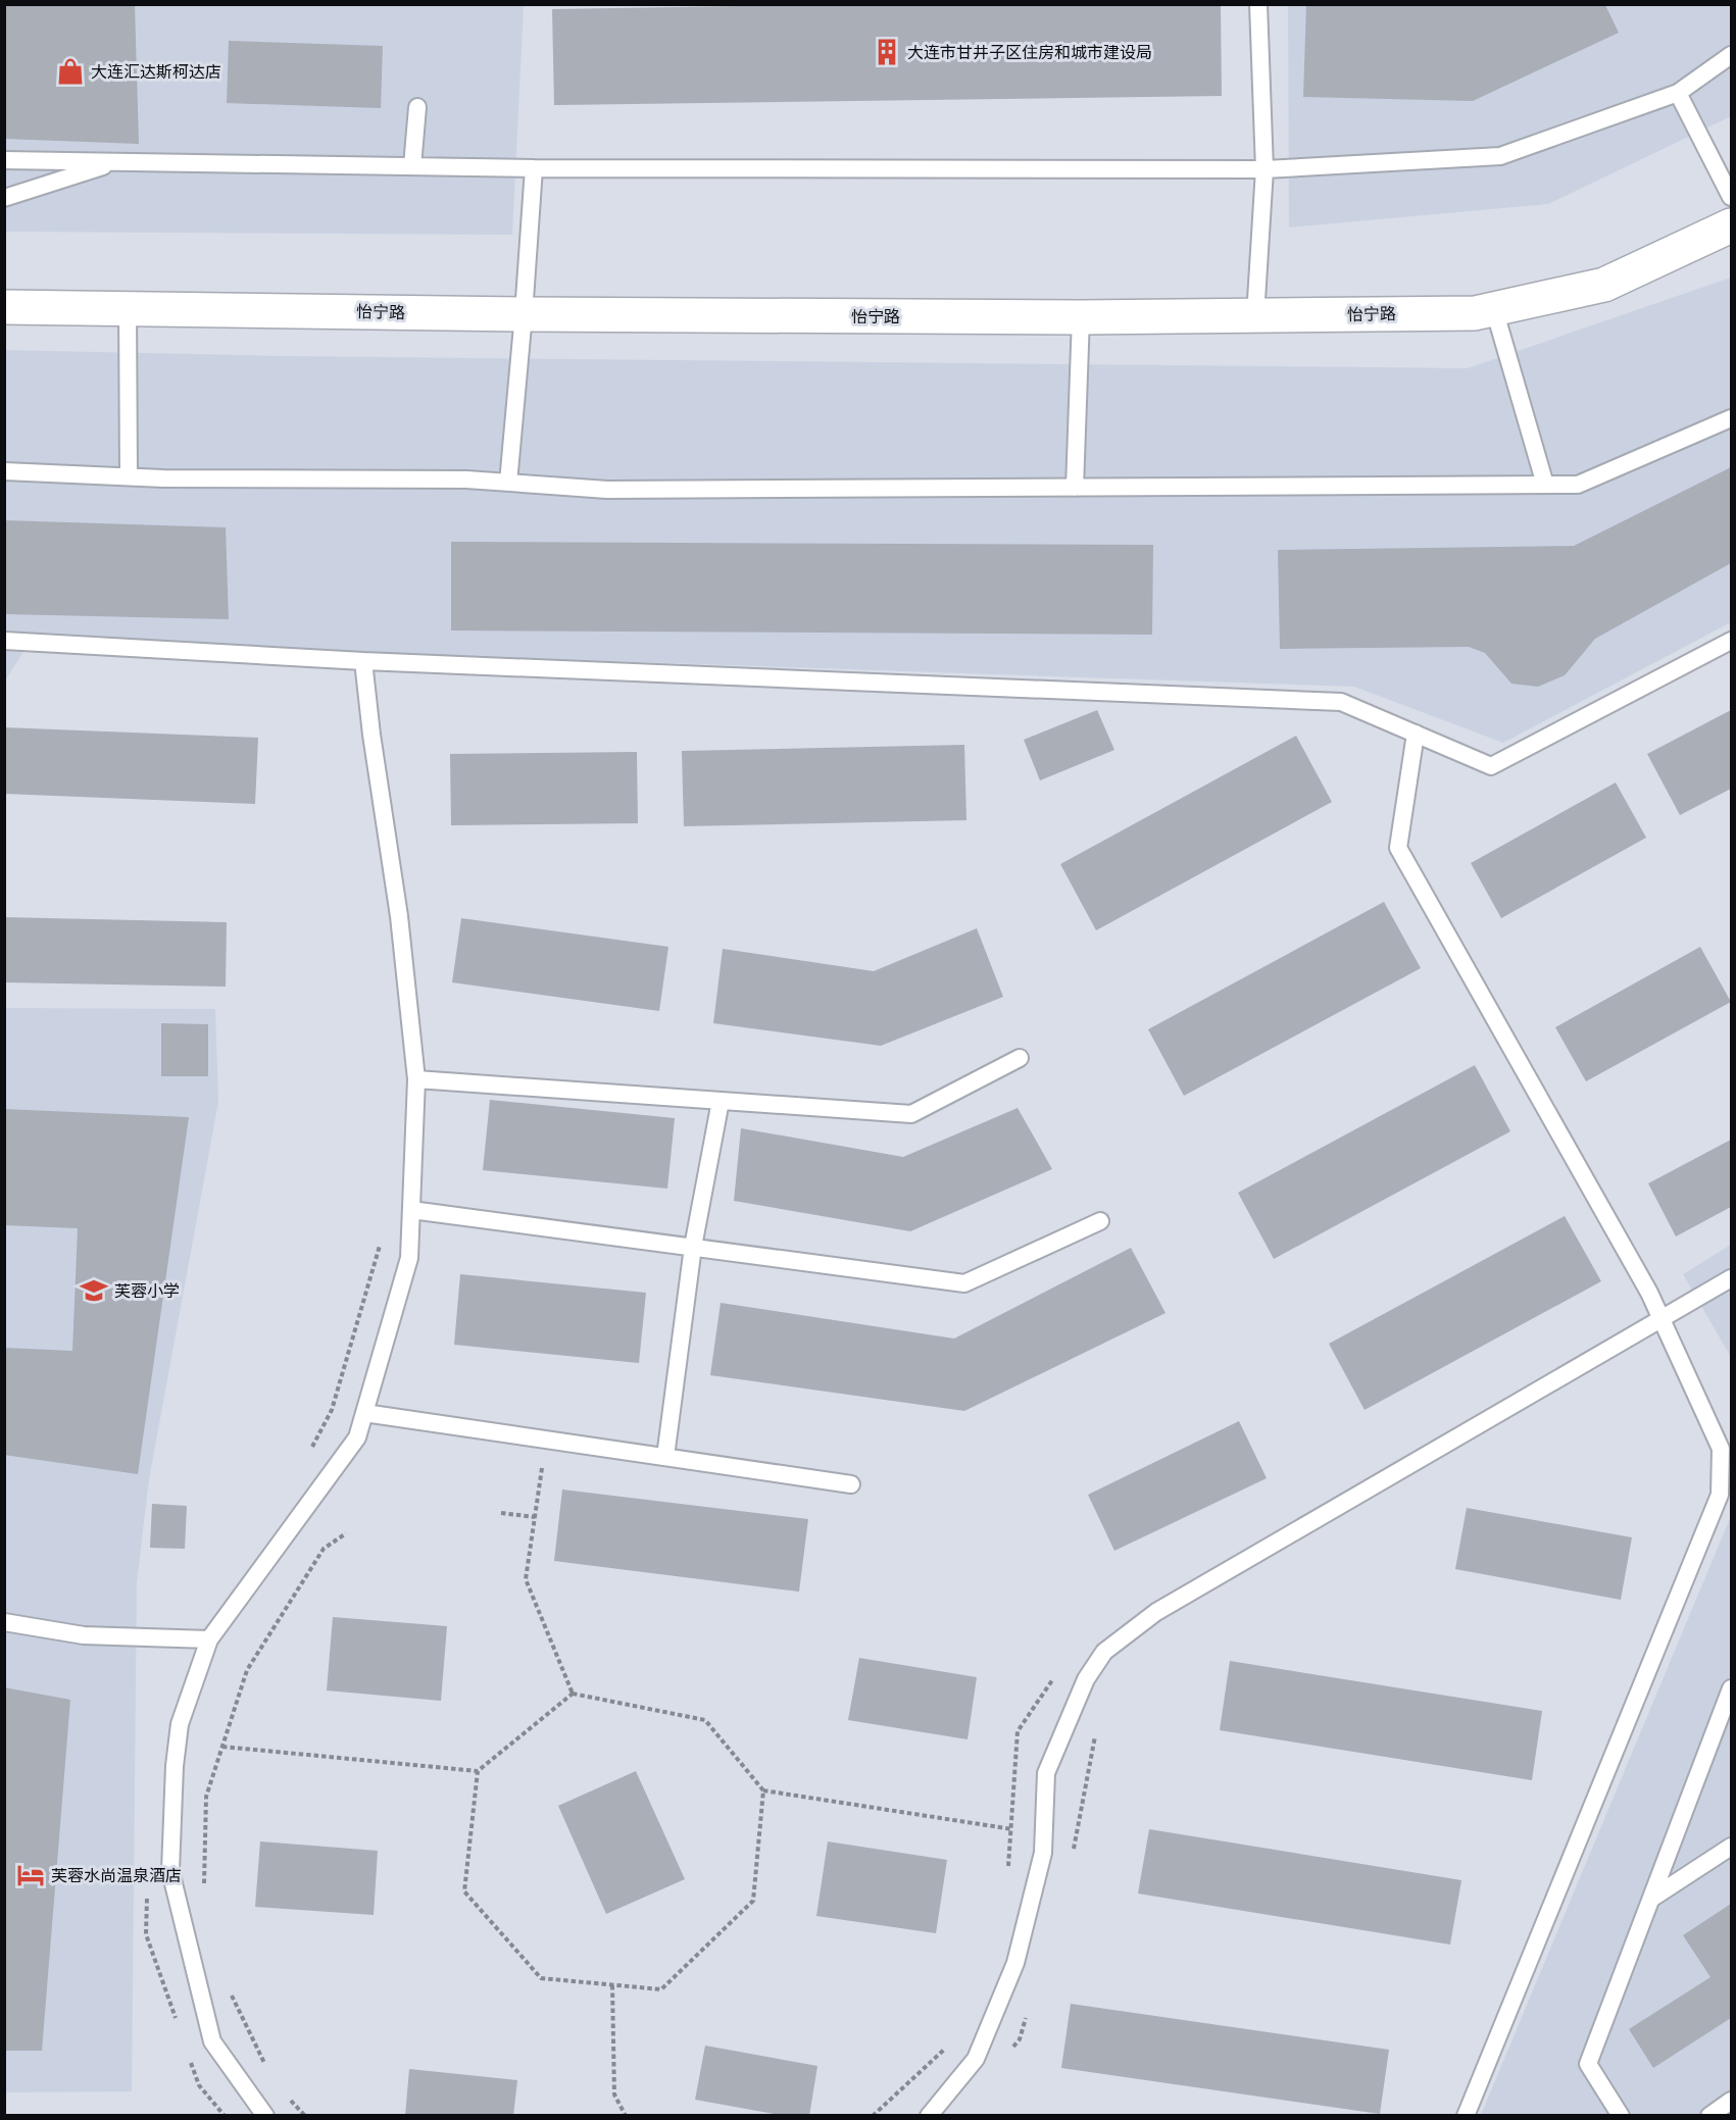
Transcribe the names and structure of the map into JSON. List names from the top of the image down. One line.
{"streets":{"street":["怡宁路"]},"places":{"building":["大连市甘井子区住房和城市建设局"],"shop":["大连汇达斯柯达店"],"school or university":["芙蓉小学"],"hotel":["芙蓉水尚温泉酒店"]}}
